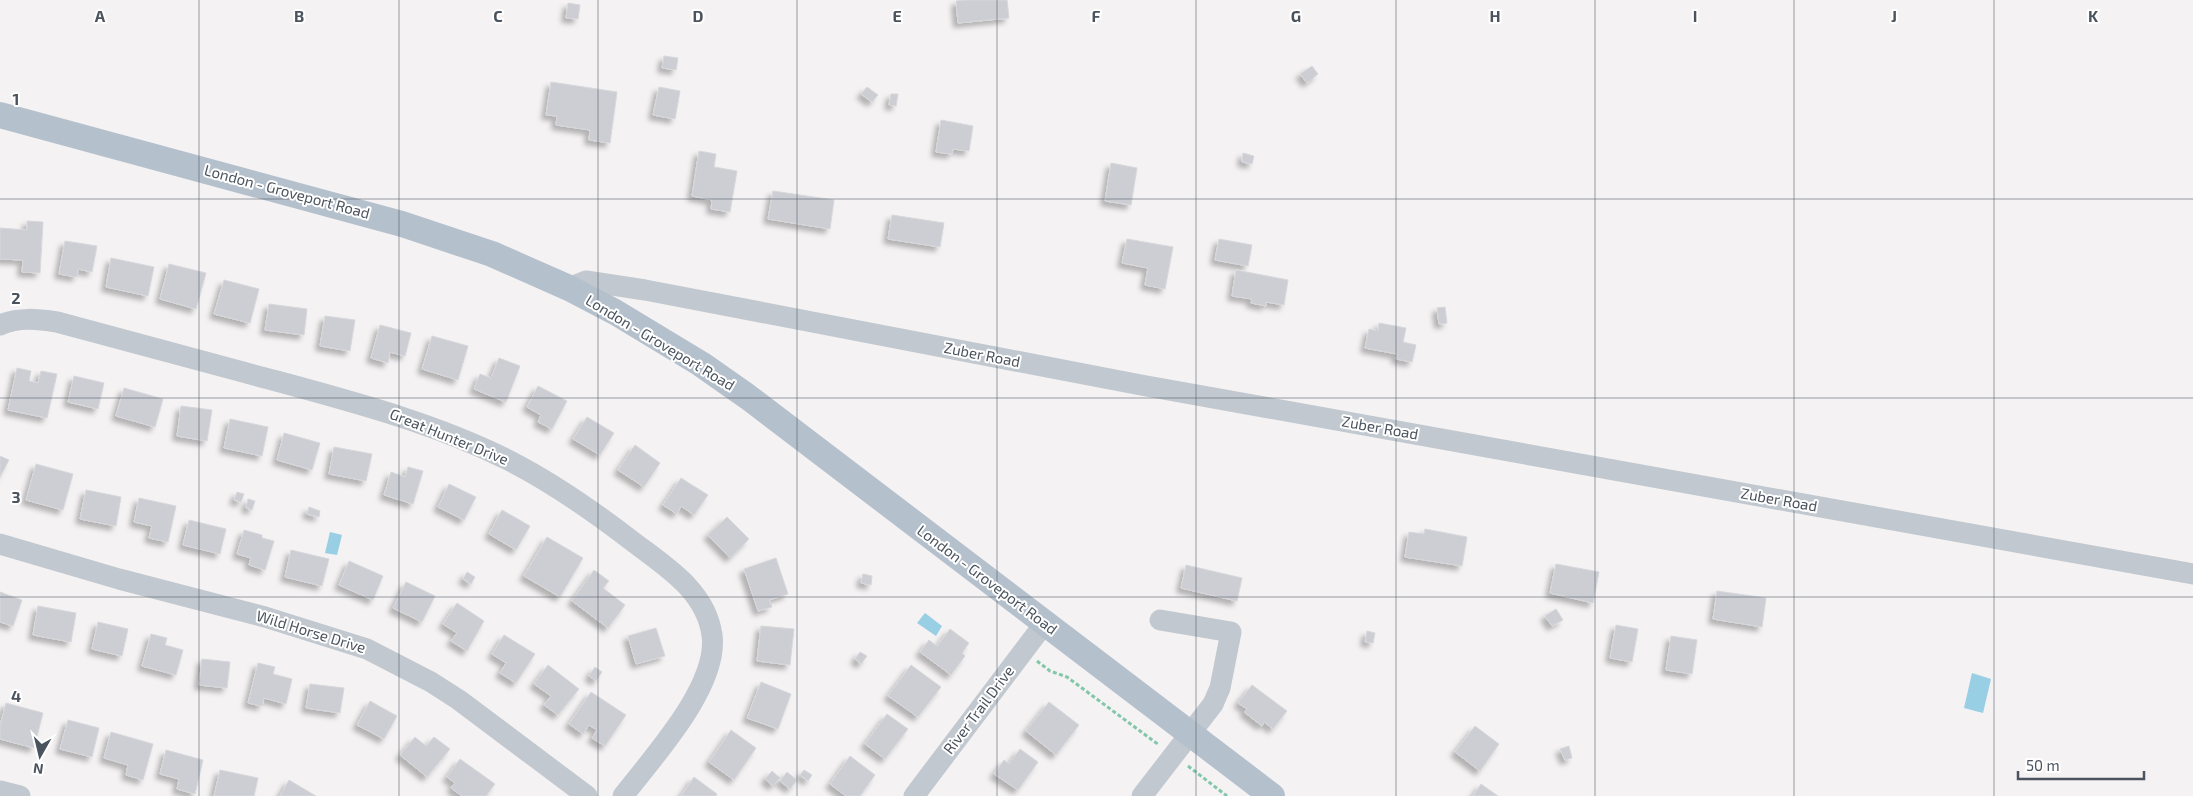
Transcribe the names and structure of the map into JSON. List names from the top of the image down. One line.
{"streets":{"main road":["London - Groveport Road"],"street":["Zuber Road","Great Hunter Drive","Wild Horse Drive","River Trail Drive"]},"crossings":[["London - Groveport Road","Zuber Road"],["London - Groveport Road","River Trail Drive"]],"scale_bar":"50 m","north":"bottom","grid":{"columns":["A","B","C","D","E","F","G","H","I","J","K"],"rows":["1","2","3","4"]}}
